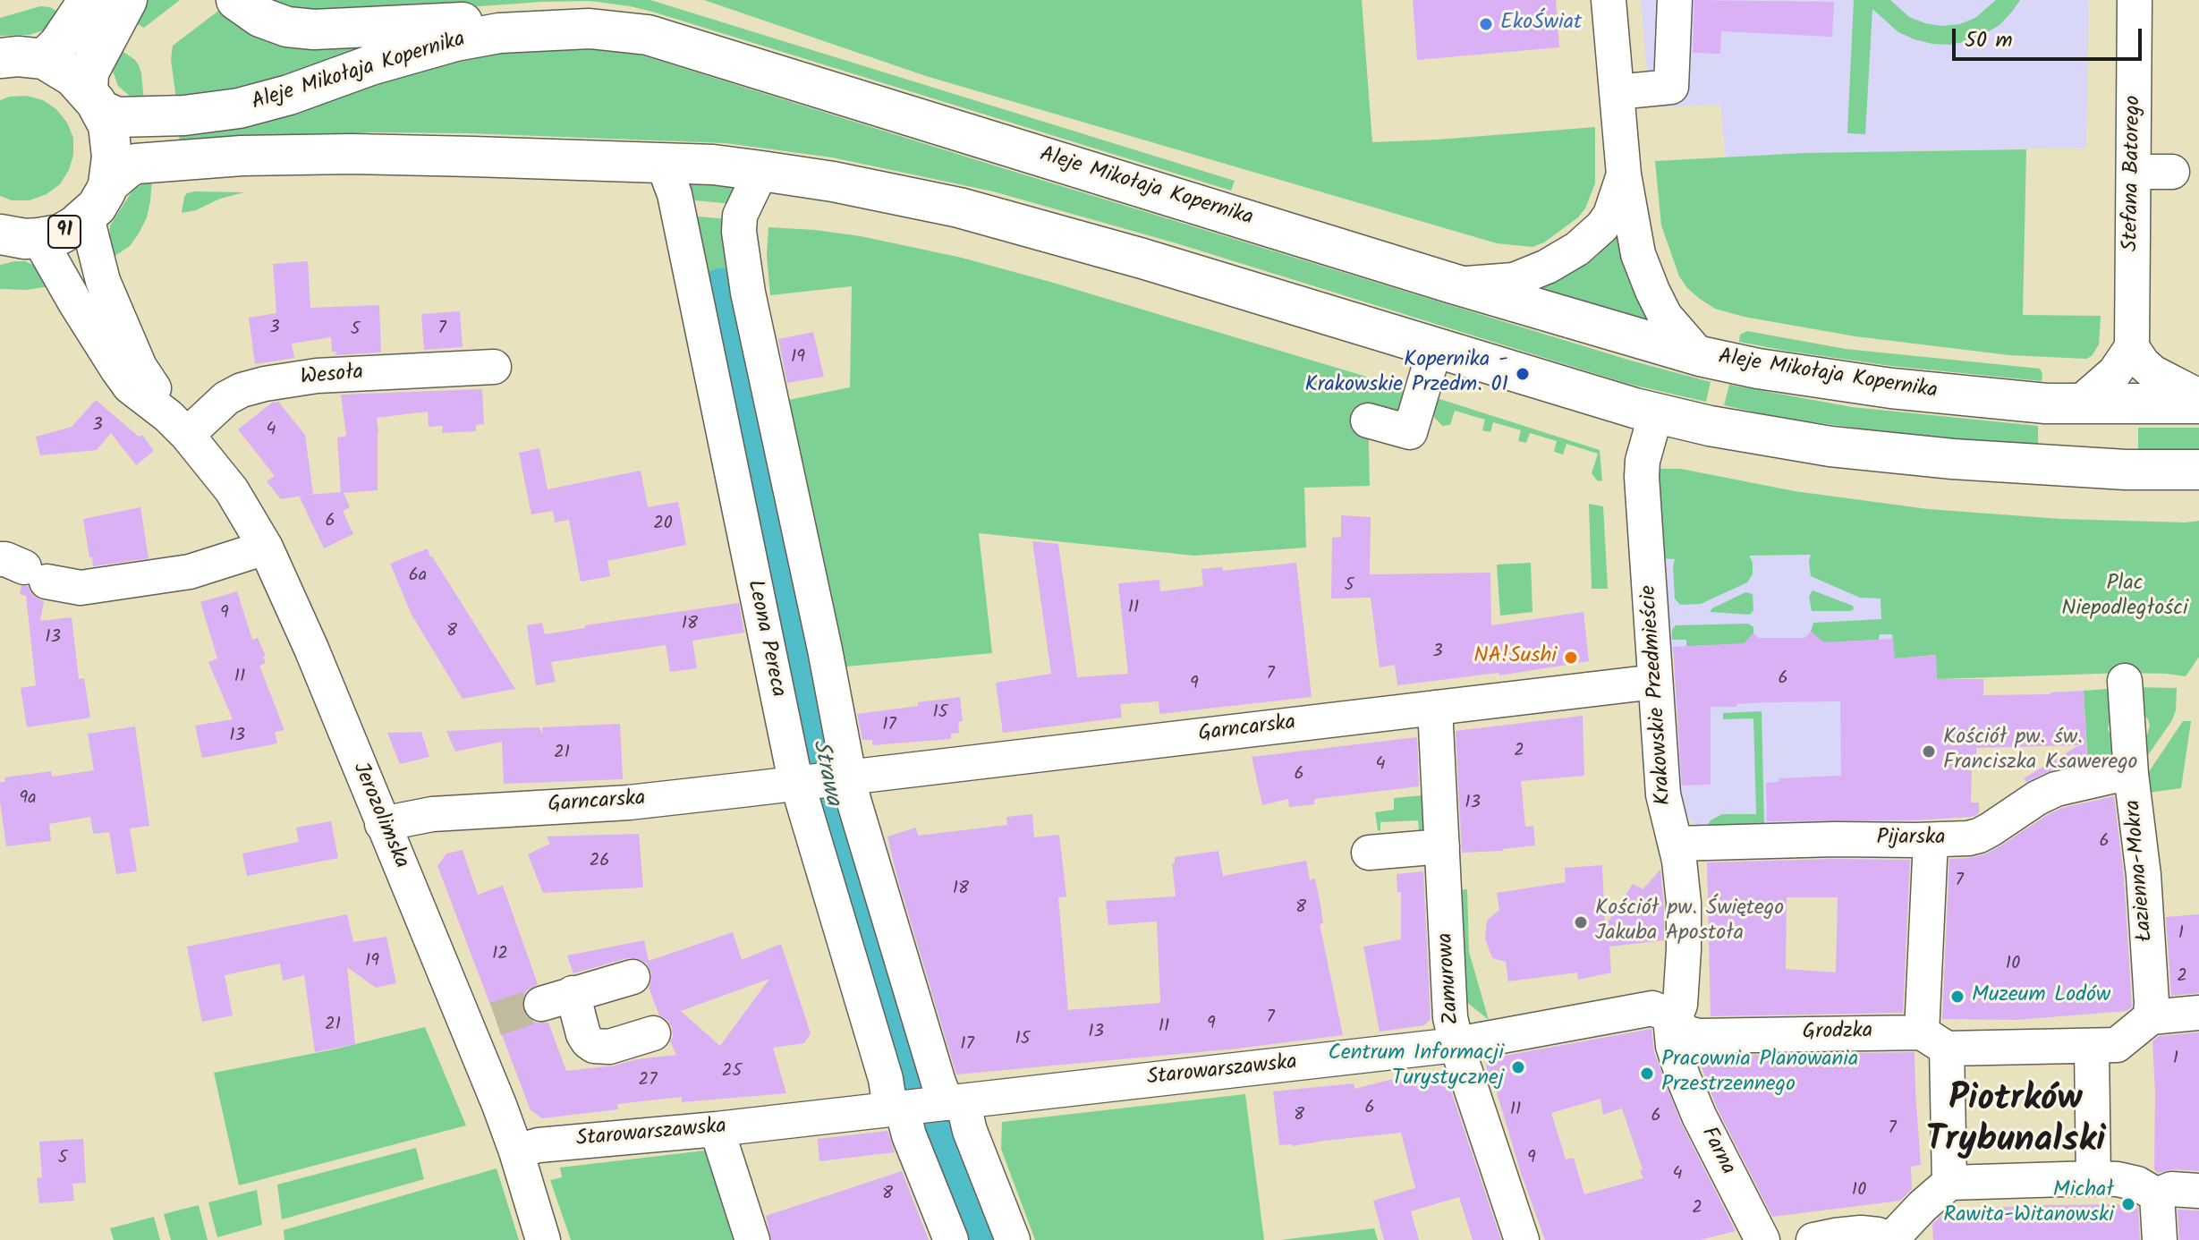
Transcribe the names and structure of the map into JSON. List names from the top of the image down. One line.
{"streets":{"main road":["Aleje Mikołaja Kopernika","91"],"street":["Stefana Batorego","Wesoła","Leona Pereca","Krakowskie Przedmieście","Garncarska","Jerozolimska","Pijarska","Łazienna-Mokra","Zamurowa","Grodzka","Starowarszawska","Farna"]},"crossings":[["Aleje Mikołaja Kopernika","91"],["91","Jerozolimska"],["Wesoła","Jerozolimska"],["Leona Pereca","Garncarska"],["Leona Pereca","Starowarszawska"],["Krakowskie Przedmieście","Garncarska"],["Krakowskie Przedmieście","Pijarska"],["Krakowskie Przedmieście","Grodzka"],["Krakowskie Przedmieście","Starowarszawska"],["Krakowskie Przedmieście","Farna"],["Garncarska","Jerozolimska"],["Garncarska","Zamurowa"],["Jerozolimska","Starowarszawska"],["Pijarska","Łazienna-Mokra"],["Łazienna-Mokra","Grodzka"],["Zamurowa","Starowarszawska"],["Grodzka","Starowarszawska"],["Grodzka","Farna"],["Starowarszawska","Farna"]],"districts":["Piotrków Trybunalski"],"water":["Strawa"],"parks":["Plac Niepodległości"],"places":["EkoŚwiat","Kopernika - Krakowskie Przedm. 01","NA!Sushi","Kościół pw. św. Franciszka Ksawerego","Kościół pw. Świętego Jakuba Apostoła","Muzeum Lodów","Centrum Informacji Turystycznej","Pracownia Planowania Przestrzennego","Michał Rawita-Witanowski"],"house_numbers":["3","7","5","19","3","4","6","20","6a","5","11","9","18","8","13","3","7","11","6","9","15","17","13","2","21","4","6","9a","13","6","26","7","18","8","1","12","19","10","2","7","9","21","11","13","15","17","1","25","27","6","11","8","6","7","5","9","4","10","8","2"],"scale_bar":"50 m"}
